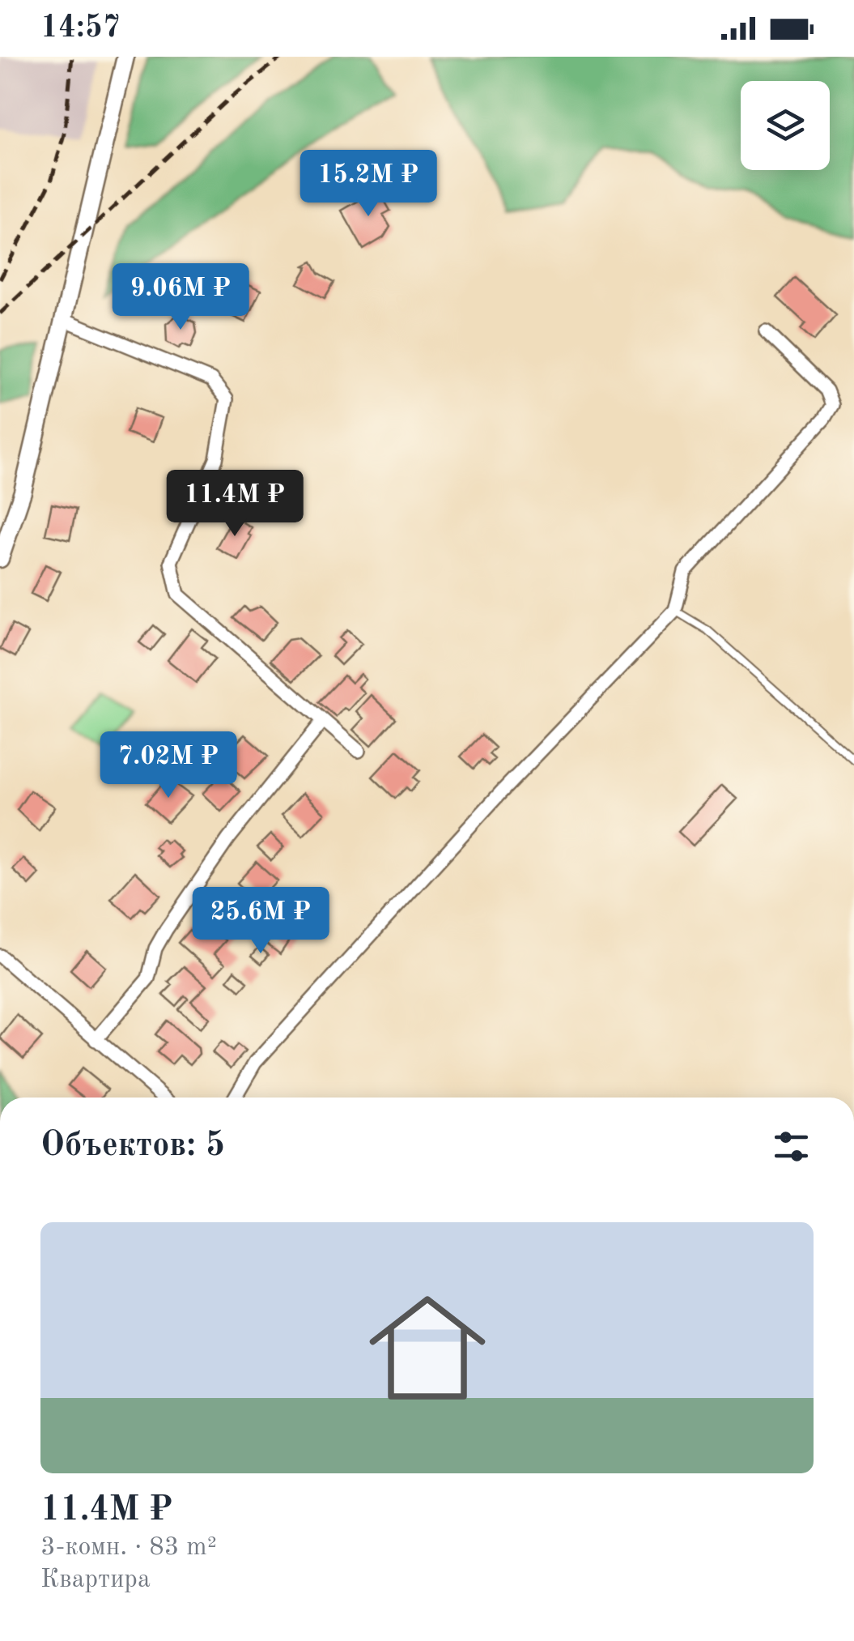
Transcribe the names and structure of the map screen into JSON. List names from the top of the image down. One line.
{"page":{"status":"14:57","price":["15.2M ₽","9.06M ₽","11.4M ₽","7.02M ₽","25.6M ₽"],"heading":"Объектов: 5","list":[{"name":"11.4M ₽","note":"3-комн. · 83 m² · Квартира"}]}}
